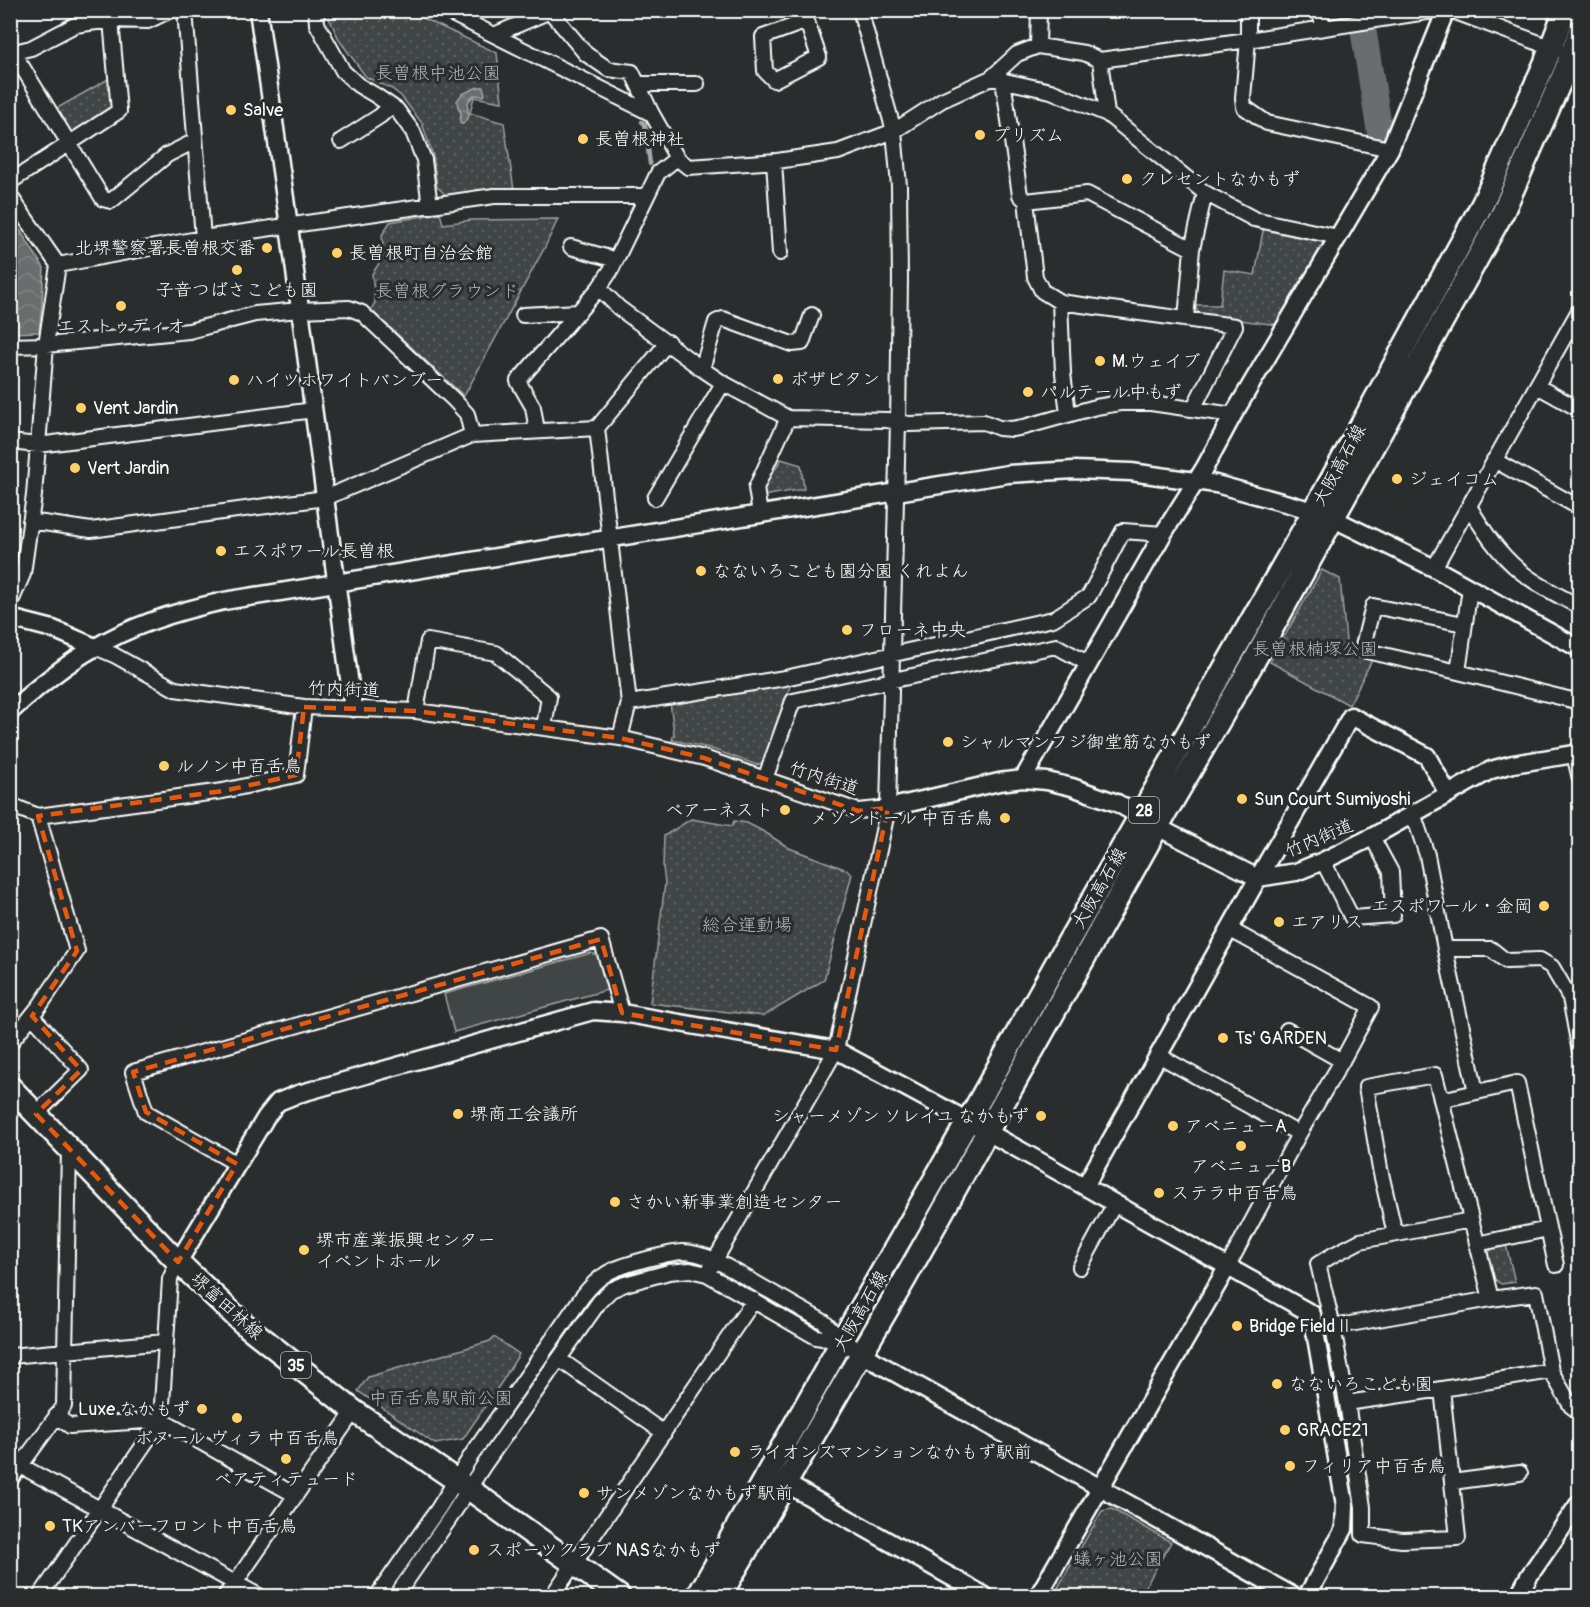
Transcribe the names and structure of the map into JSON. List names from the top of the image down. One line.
{"streets":{"main road":["大阪高石線","28","堺富田林線","35"],"street":["竹内街道"]},"crossings":[["大阪高石線","竹内街道"]],"parks":["長曽根中池公園","長曽根グラウンド","長曽根楠塚公園","総合運動場","中百舌鳥駅前公園","蟻ヶ池公園"],"places":["Salve","プリズム","長曽根神社","クレセントなかもず","北堺警察署長曽根交番","長曽根町自治会館","子音つばさこども園","エストゥディオ","M.ウェイブ","ボザビタン","ハイツホワイトバンブー","パルテール中もず","Vent Jardin","Vert Jardin","ジェイコム","エスポワール長曽根","なないろこども園分園 くれよん","フローネ中央","シャルマンフジ御堂筋なかもず","ルノン中百舌鳥","Sun Court Sumiyoshi","ベアーネスト","メゾンドール 中百舌鳥","エスポワール・金岡","エアリス","Ts' GARDEN","堺商工会議所","シャーメゾン ソレイユ なかもず","アベニューA","アベニューB","ステラ中百舌鳥","さかい新事業創造センター","堺市産業振興センター イベントホール","Bridge FieldⅡ","なないろこども園","Luxe なかもず","ボヌール ヴィラ 中百舌鳥","GRACE21","ライオンズマンションなかもず駅前","ベアティテュード","フィリア中百舌鳥","サンメゾンなかもず駅前","TKアンバーフロント中百舌鳥","スポーツクラブ NASなかもず"]}
